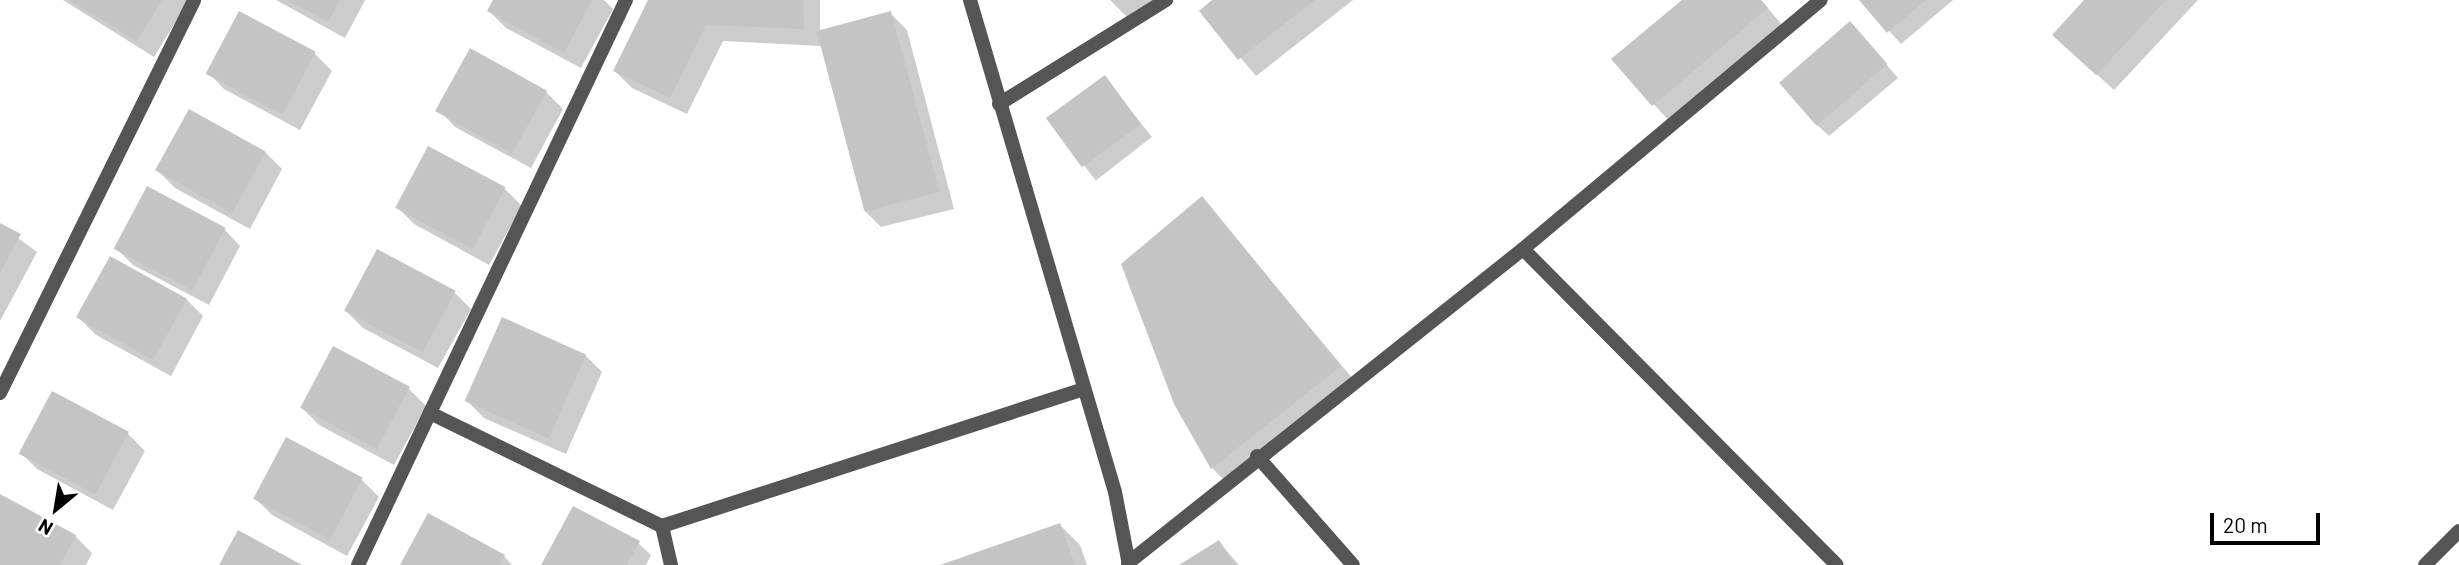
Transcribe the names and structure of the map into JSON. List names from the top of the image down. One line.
{"scale_bar":"20 m","north":"bottom left"}
